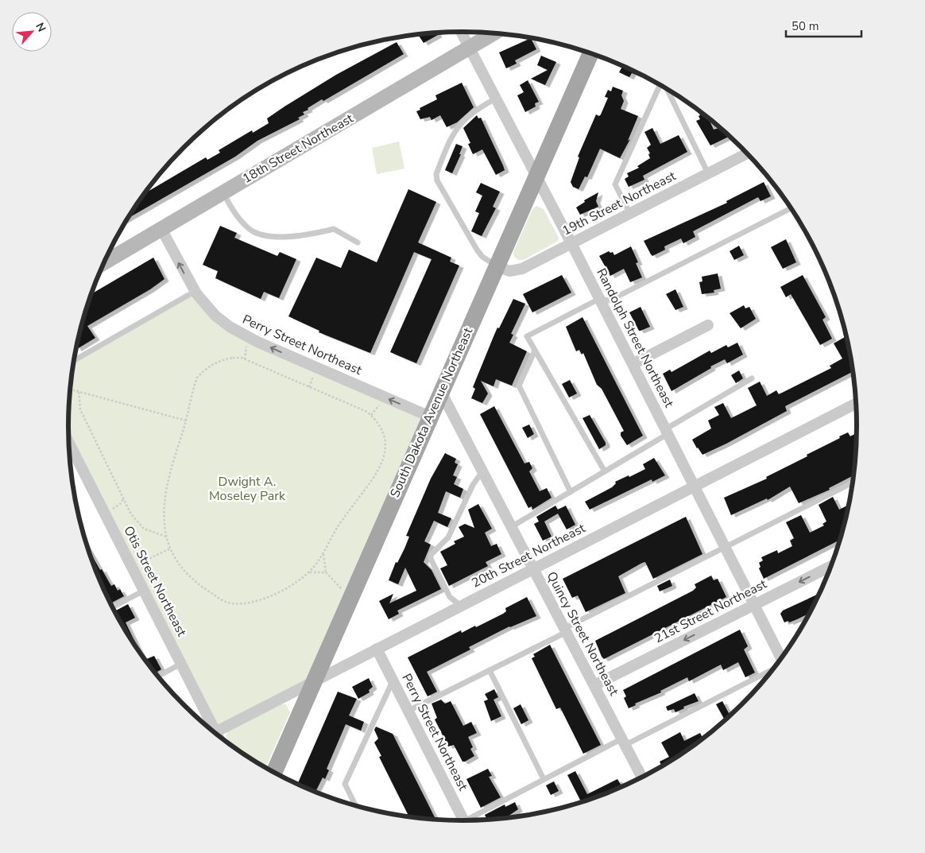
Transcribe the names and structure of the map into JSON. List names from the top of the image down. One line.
{"streets":{"main road":["18th Street Northeast","South Dakota Avenue Northeast"],"street":["19th Street Northeast","Randolph Street Northeast","Perry Street Northeast","20th Street Northeast","Otis Street Northeast","21st Street Northeast","Quincy Street Northeast"]},"crossings":[["18th Street Northeast","Randolph Street Northeast"],["18th Street Northeast","Perry Street Northeast"],["19th Street Northeast","Randolph Street Northeast"],["19th Street Northeast","South Dakota Avenue Northeast"],["Randolph Street Northeast","South Dakota Avenue Northeast"],["Randolph Street Northeast","20th Street Northeast"],["Randolph Street Northeast","21st Street Northeast"],["Perry Street Northeast","South Dakota Avenue Northeast"],["Perry Street Northeast","20th Street Northeast"],["South Dakota Avenue Northeast","20th Street Northeast"],["South Dakota Avenue Northeast","Quincy Street Northeast"],["20th Street Northeast","Quincy Street Northeast"],["21st Street Northeast","Quincy Street Northeast"]],"one_way":["Perry Street Northeast","21st Street Northeast"],"parks":["Dwight A. Moseley Park"],"scale_bar":"50 m","north":"top right"}
